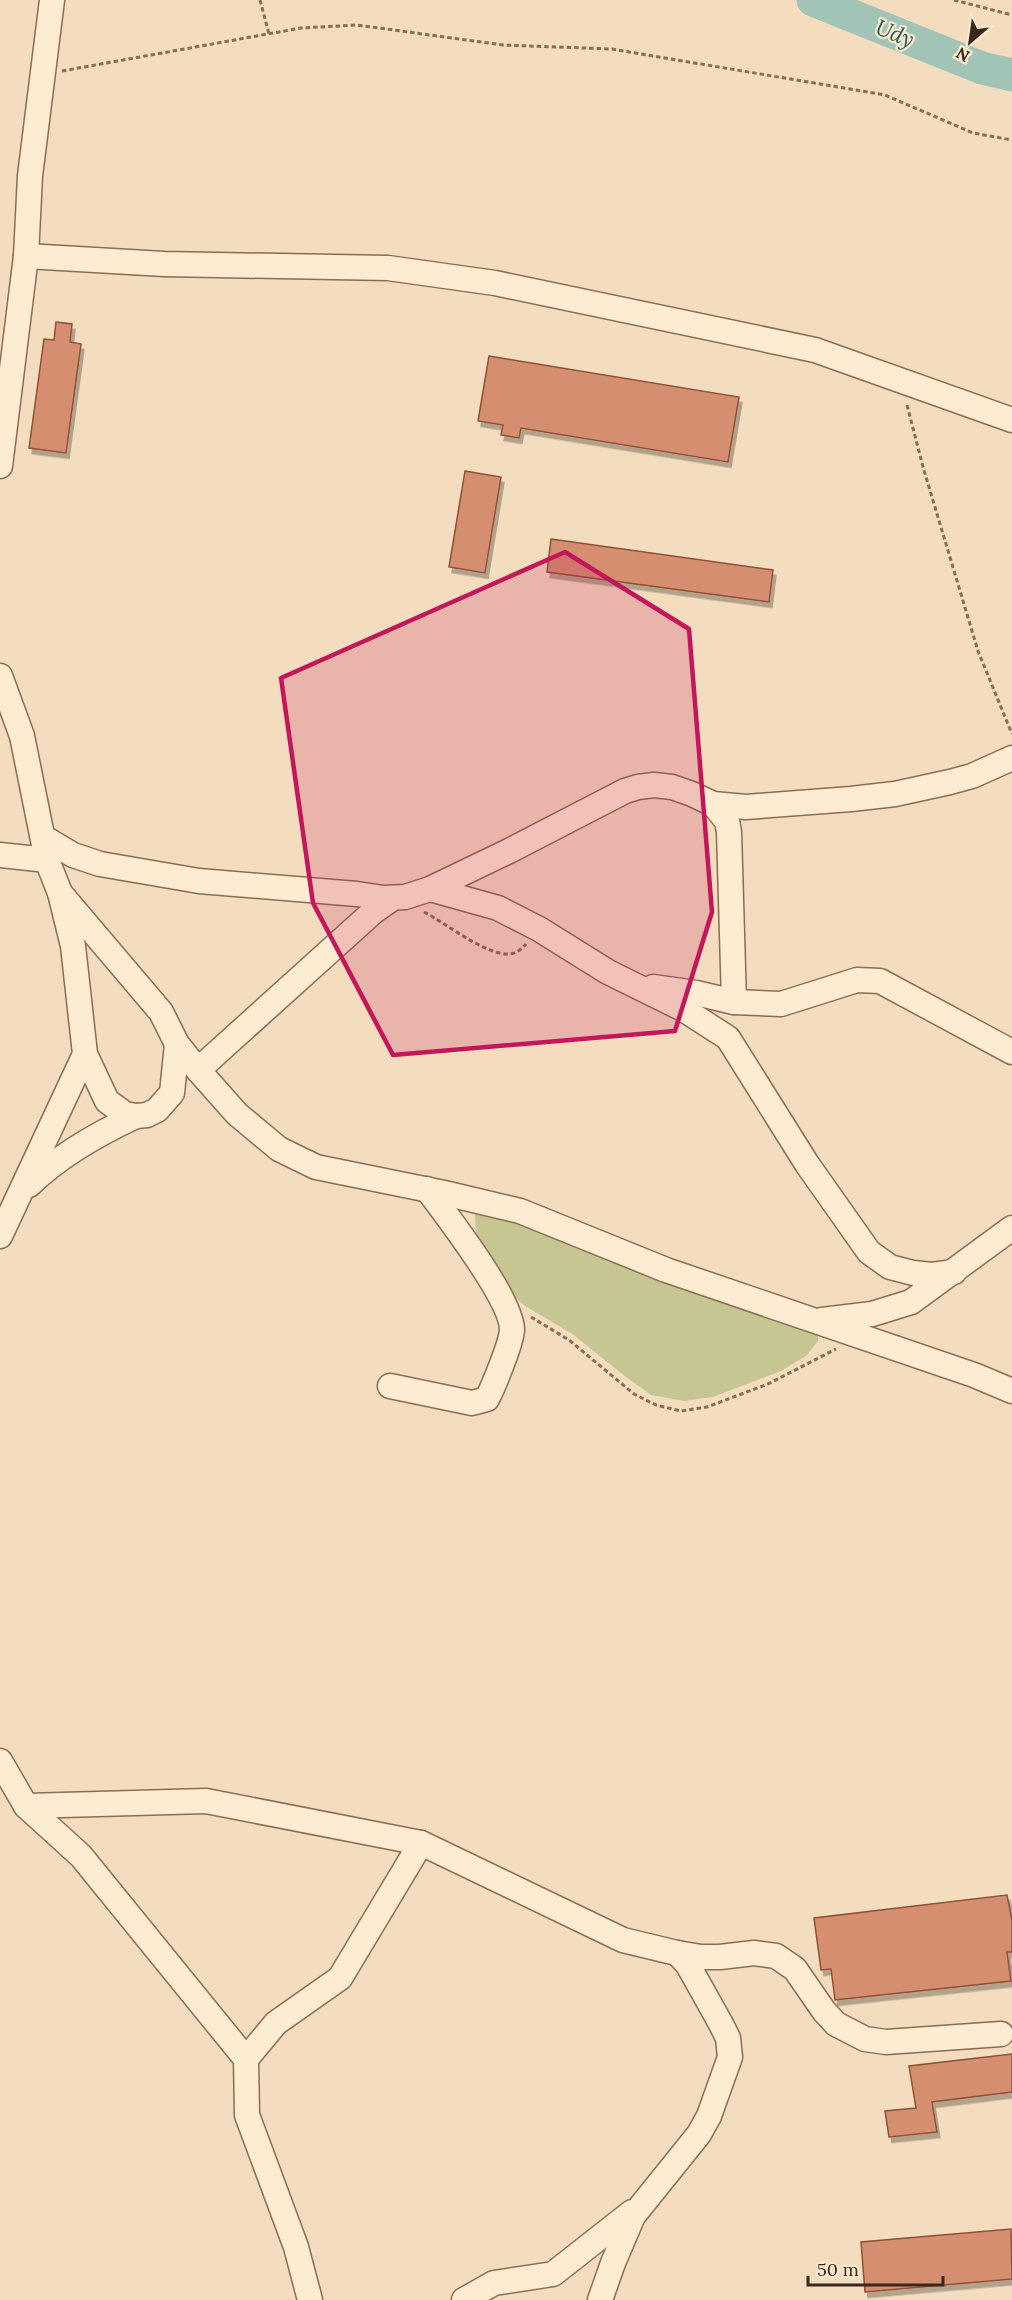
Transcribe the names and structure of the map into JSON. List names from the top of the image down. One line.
{"water":["Udy"],"scale_bar":"50 m","north":"bottom left"}
